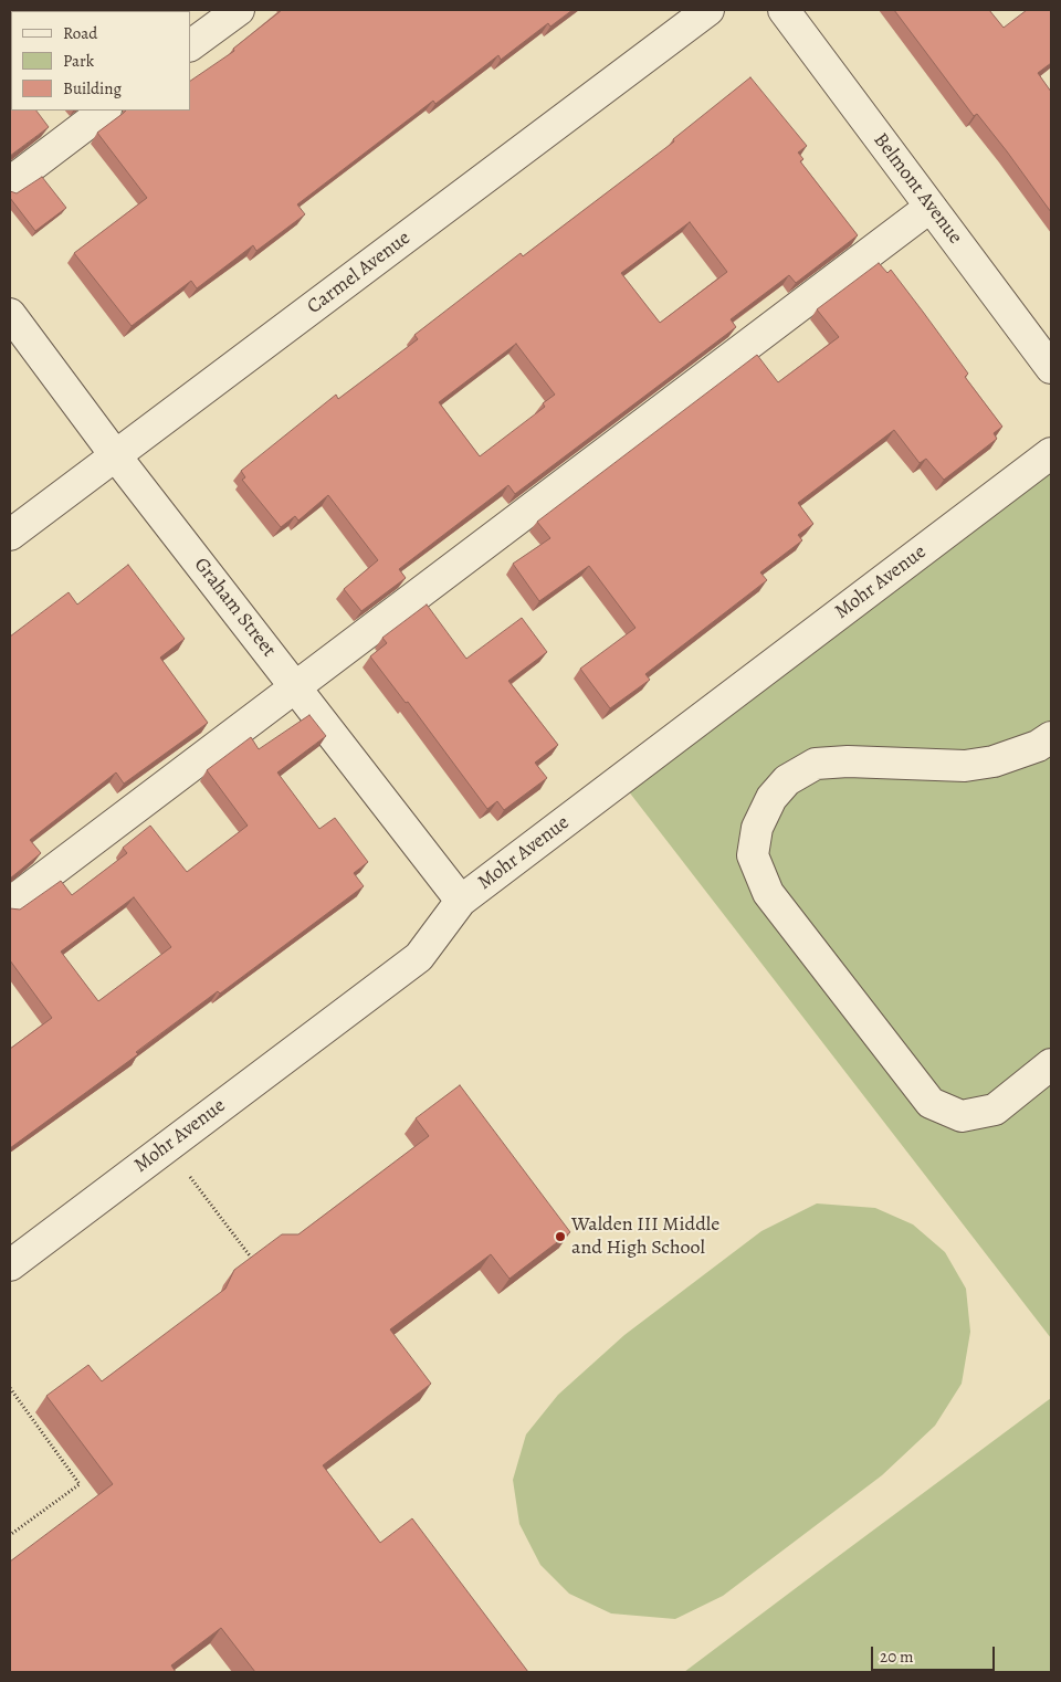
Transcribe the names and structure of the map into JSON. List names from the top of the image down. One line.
{"streets":{"street":["Belmont Avenue","Carmel Avenue","Mohr Avenue","Graham Street"]},"crossings":[["Carmel Avenue","Graham Street"],["Mohr Avenue","Graham Street"]],"places":["Walden III Middle and High School"],"legend":["Road","Park","Building"],"scale_bar":"20 m"}
